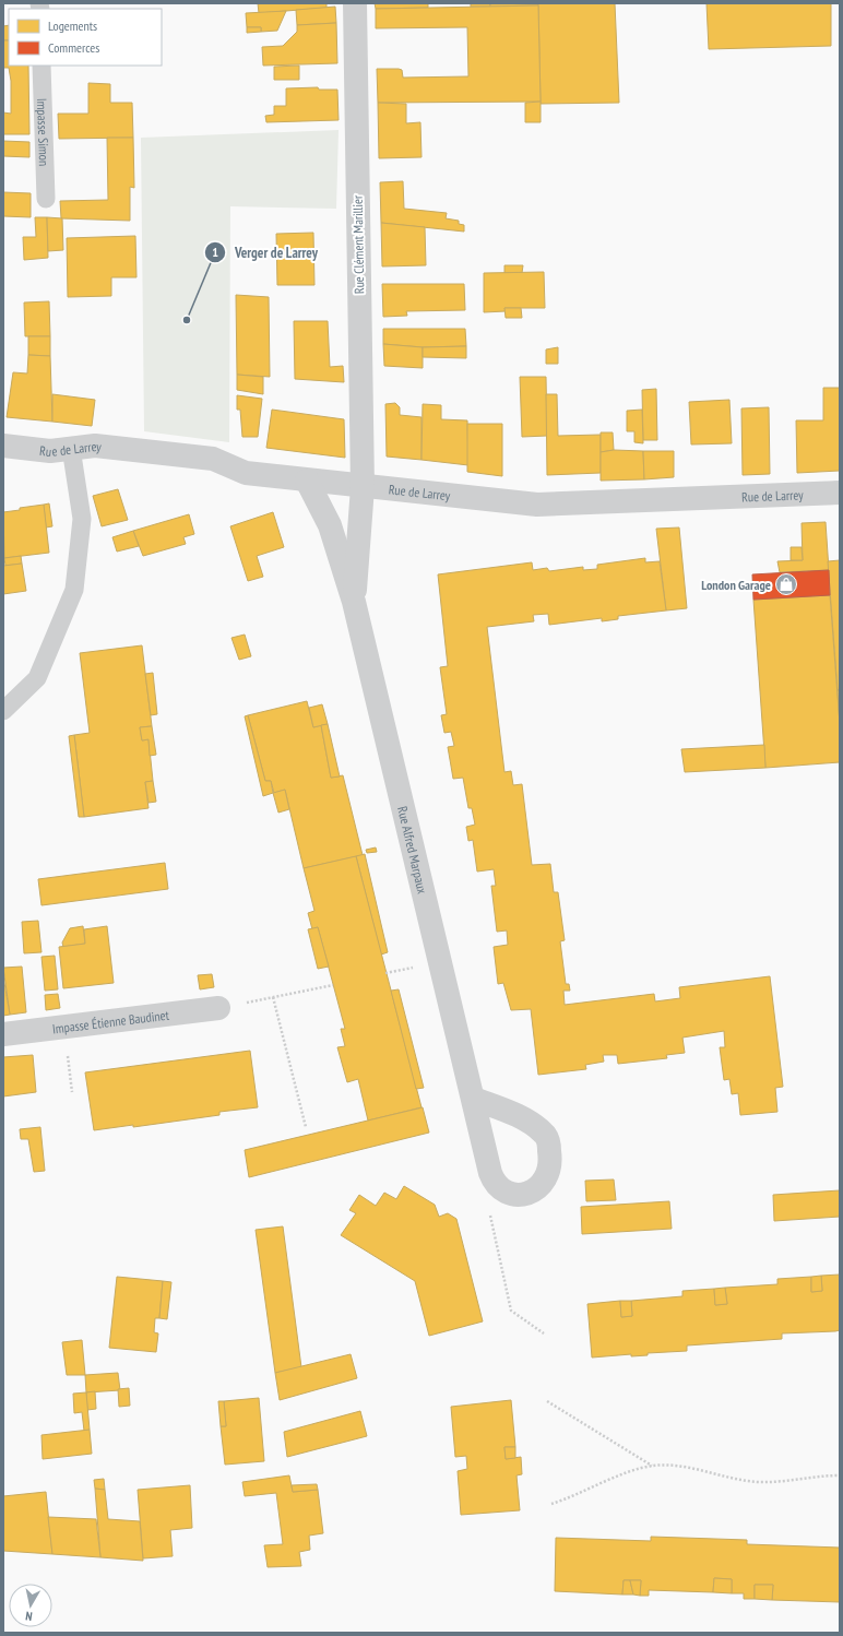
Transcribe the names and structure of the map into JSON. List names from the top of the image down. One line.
{"streets":{"street":["Rue Clément Marillier","Rue de Larrey","Rue Alfred Marpaux","Impasse Étienne Baudinet"],"lane":["Impasse Simon"]},"crossings":[["Rue Clément Marillier","Rue de Larrey"],["Rue Clément Marillier","Rue Alfred Marpaux"],["Rue de Larrey","Rue Alfred Marpaux"]],"places":{"other":["Verger de Larrey"],"shop":["London Garage"]},"legend":["Logements","Commerces"],"north":"bottom"}
